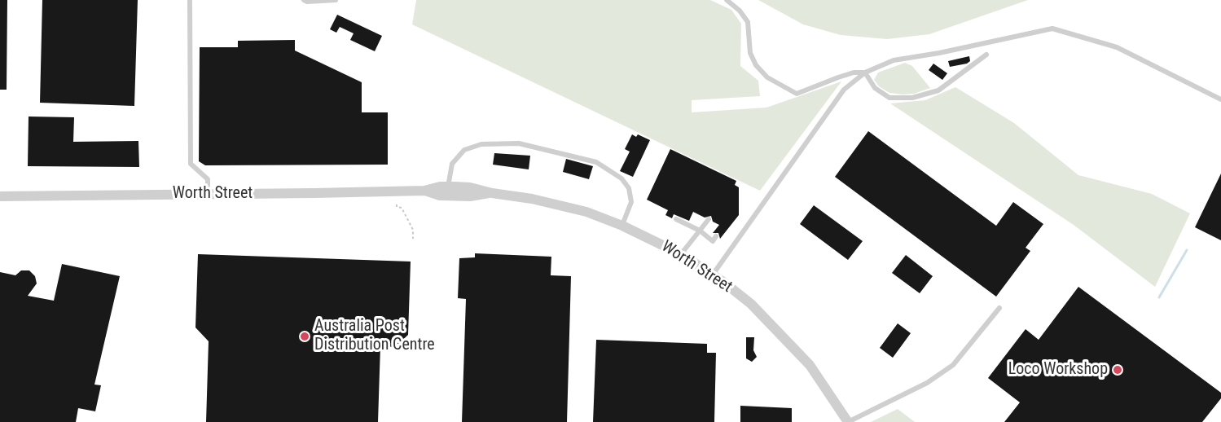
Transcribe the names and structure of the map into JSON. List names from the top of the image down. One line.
{"streets":{"street":["Worth Street"]},"places":["Australia Post Distribution Centre","Loco Workshop"]}
